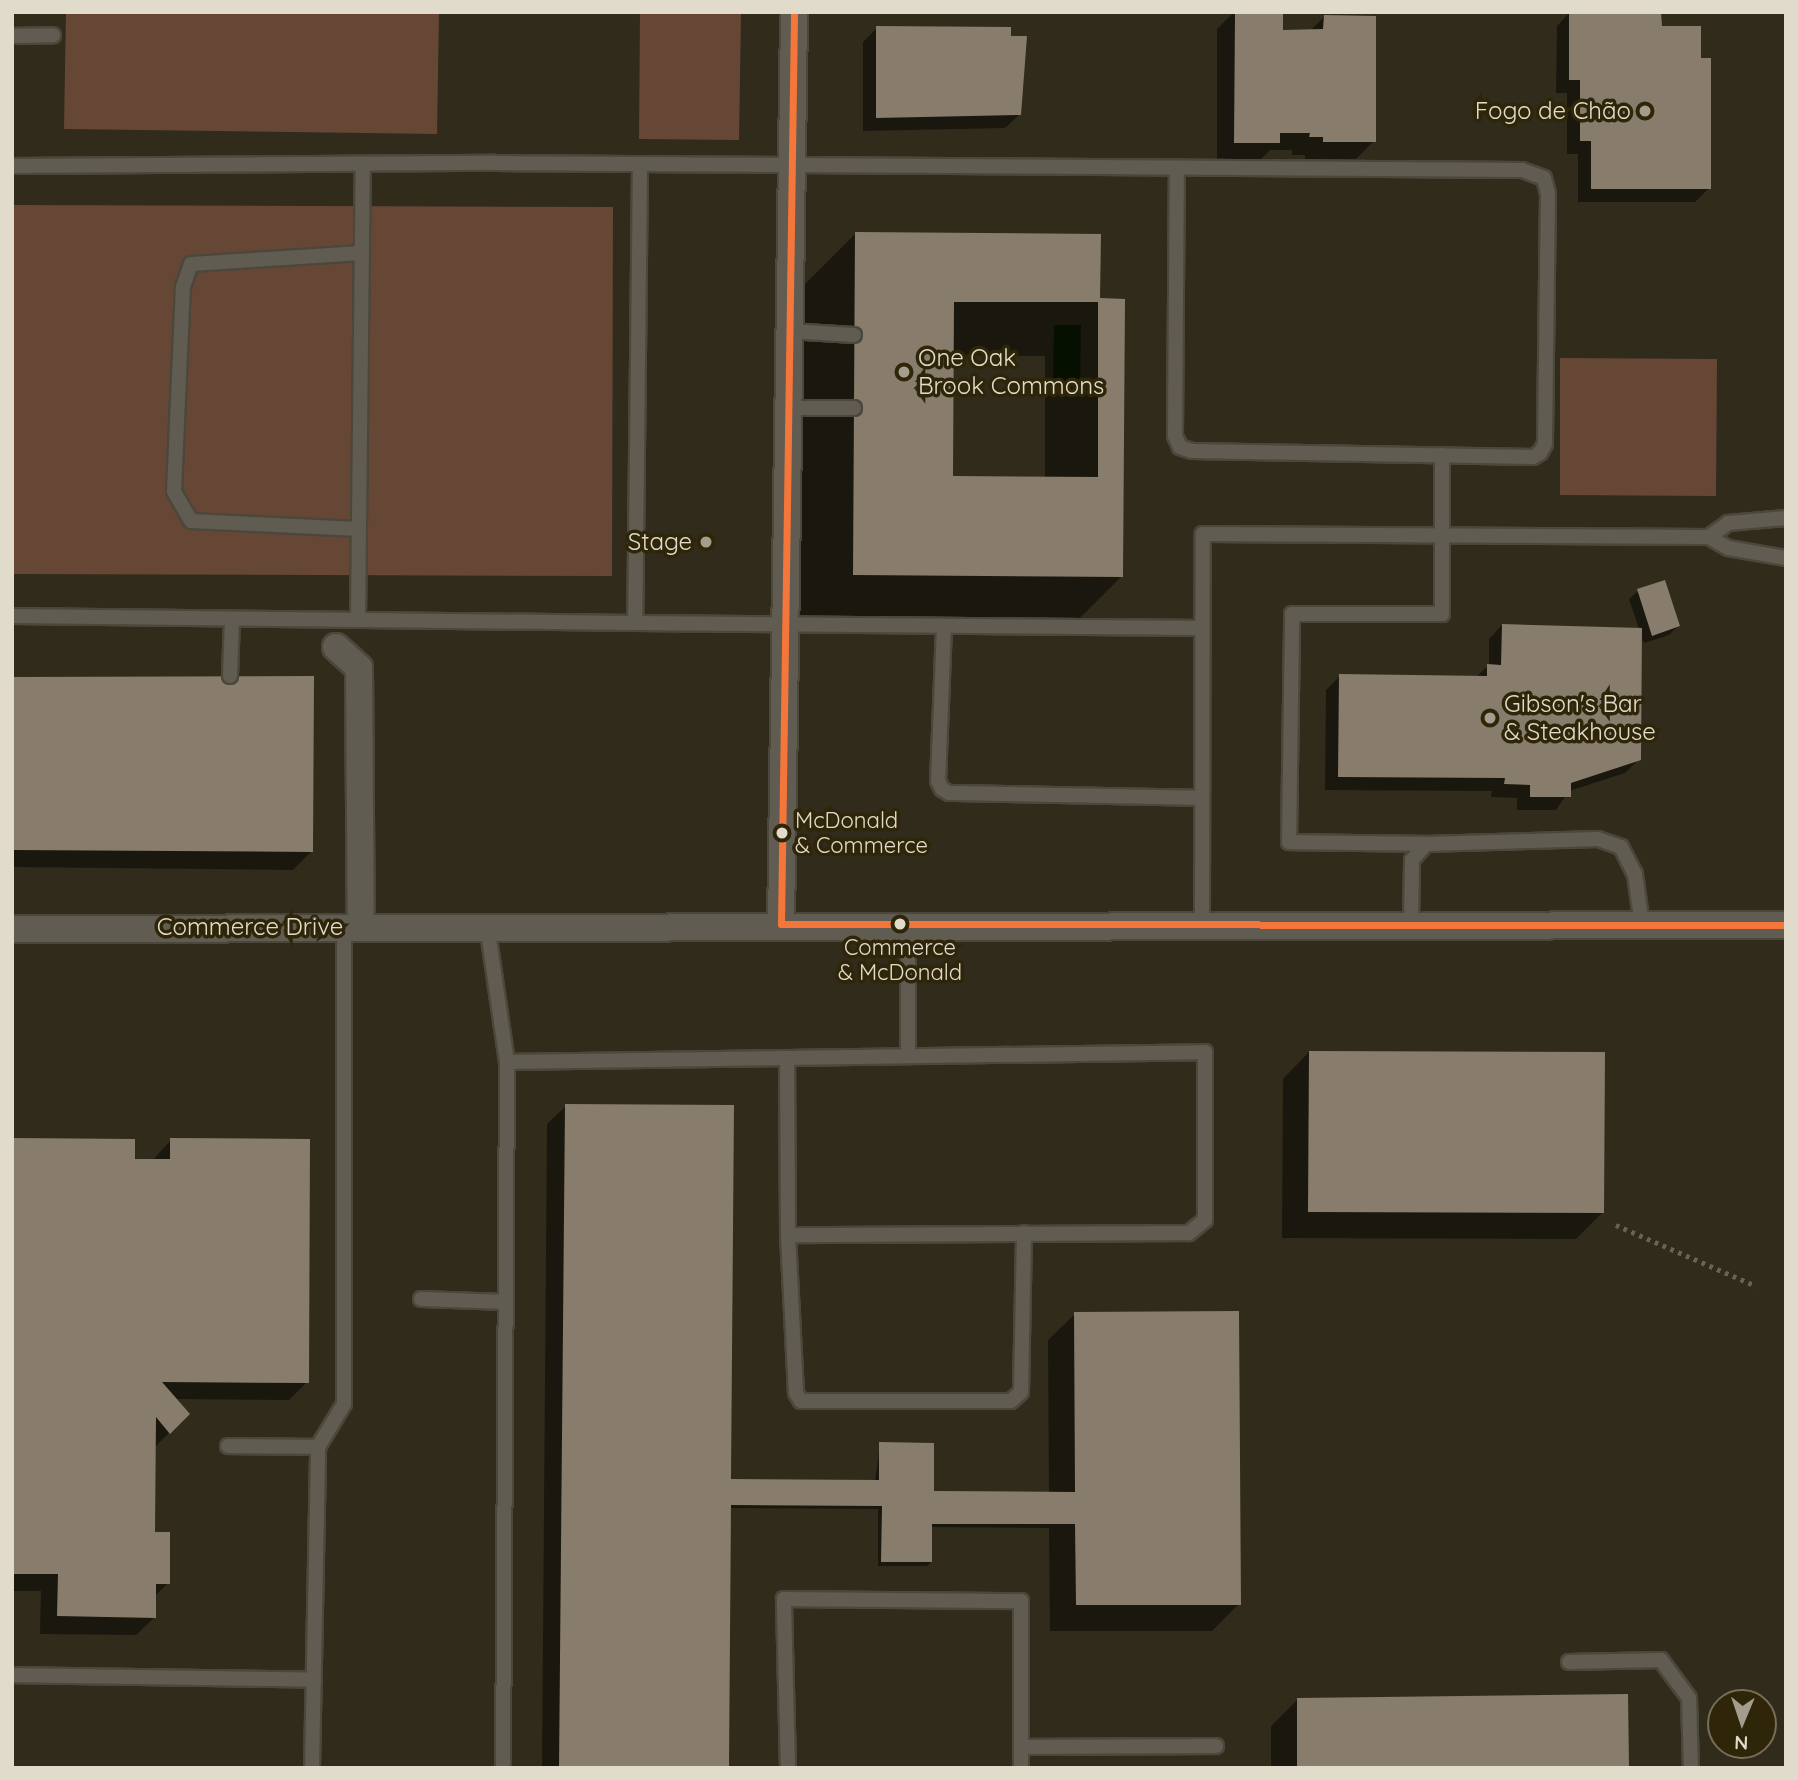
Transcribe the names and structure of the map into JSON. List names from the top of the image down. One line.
{"streets":{"street":["Commerce Drive"]},"places":["Fogo de Chão","One Oak Brook Commons","Stage","Gibson's Bar & Steakhouse","McDonald & Commerce","Commerce & McDonald"],"north":"bottom"}
